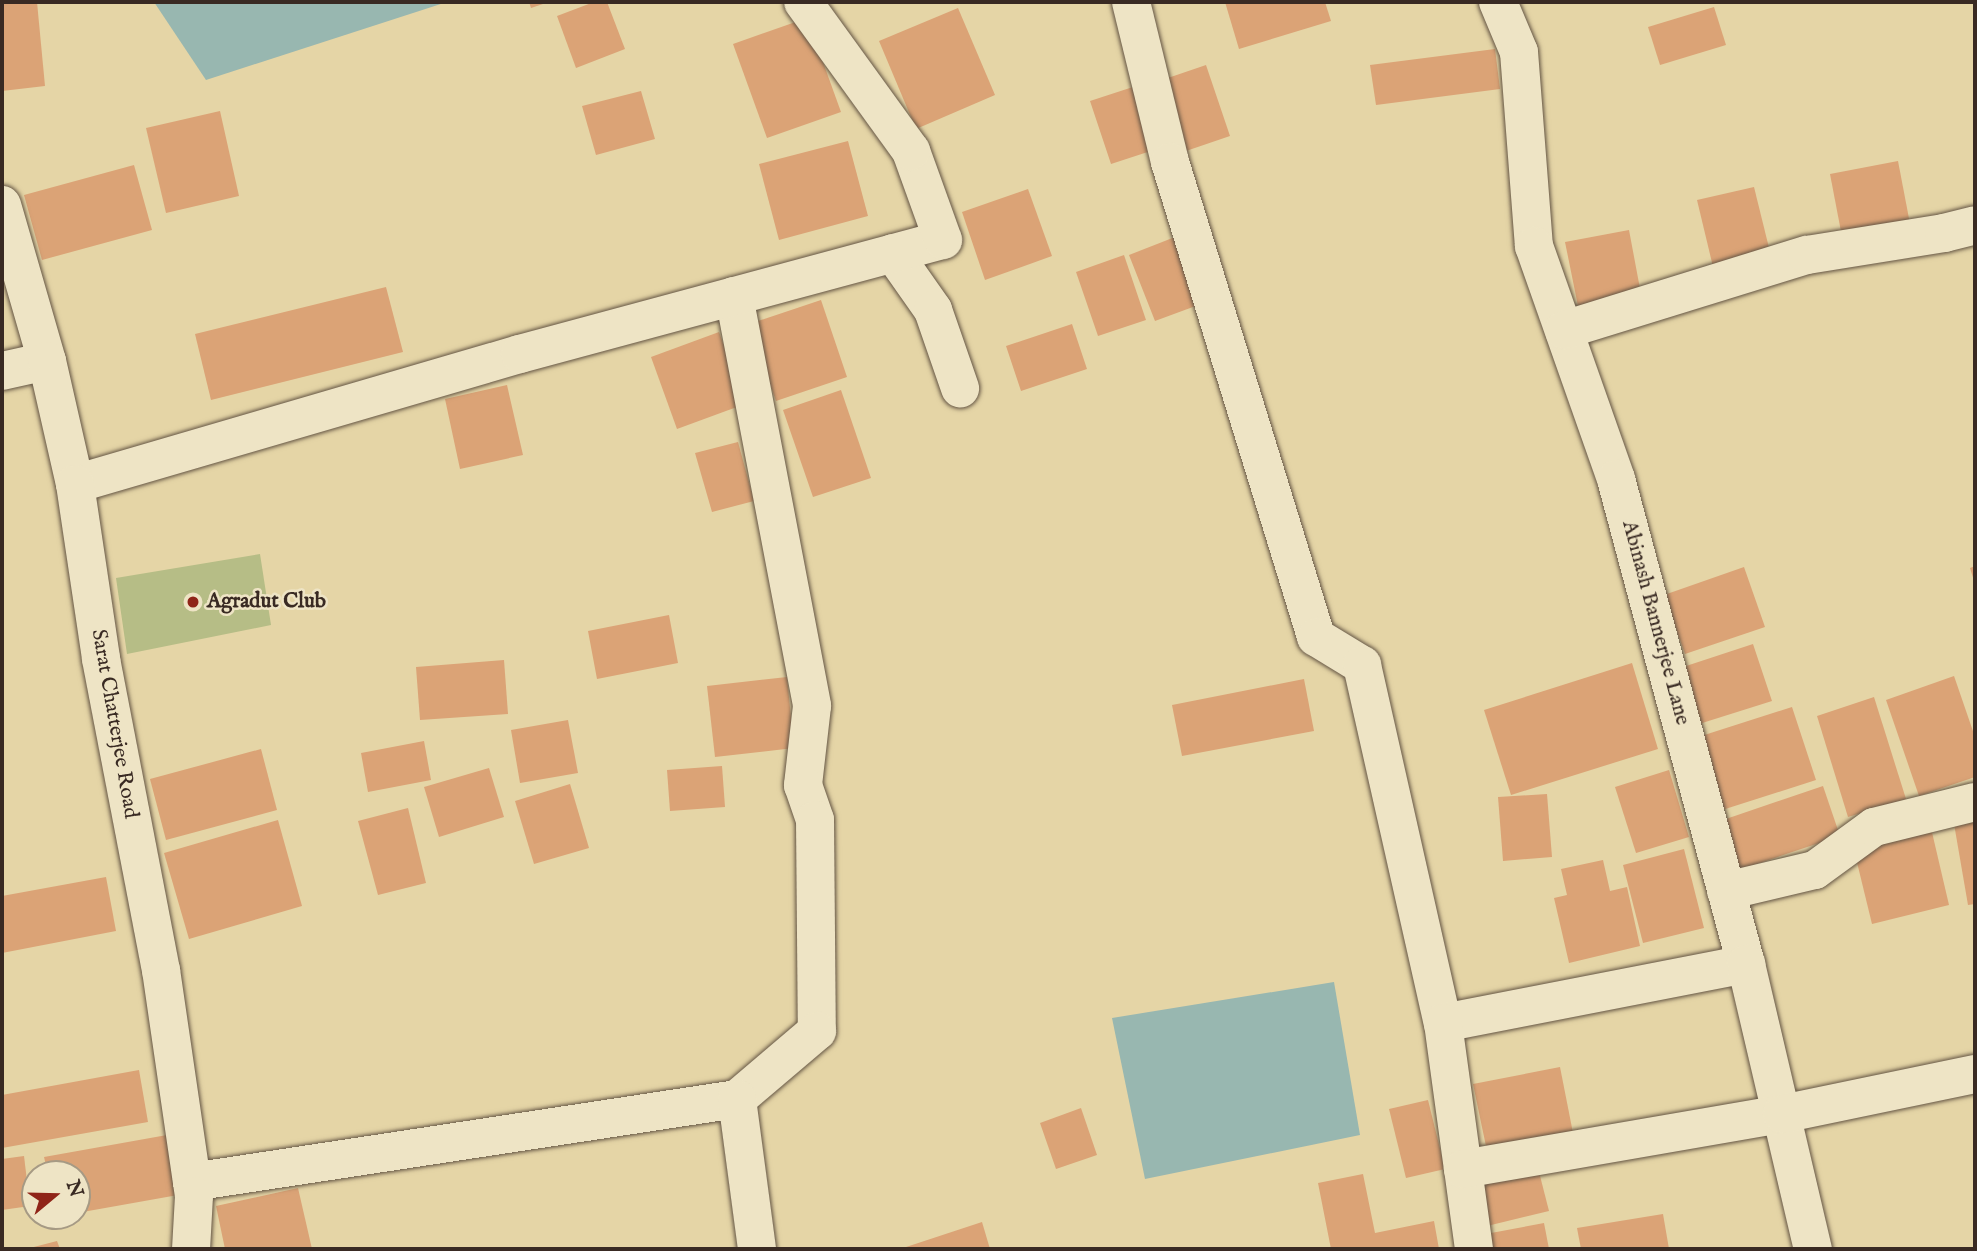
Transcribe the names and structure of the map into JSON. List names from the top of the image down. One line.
{"streets":{"street":["Abinash Bannerjee Lane","Sarat Chatterjee Road"]},"places":["Agradut Club"],"north":"right"}
